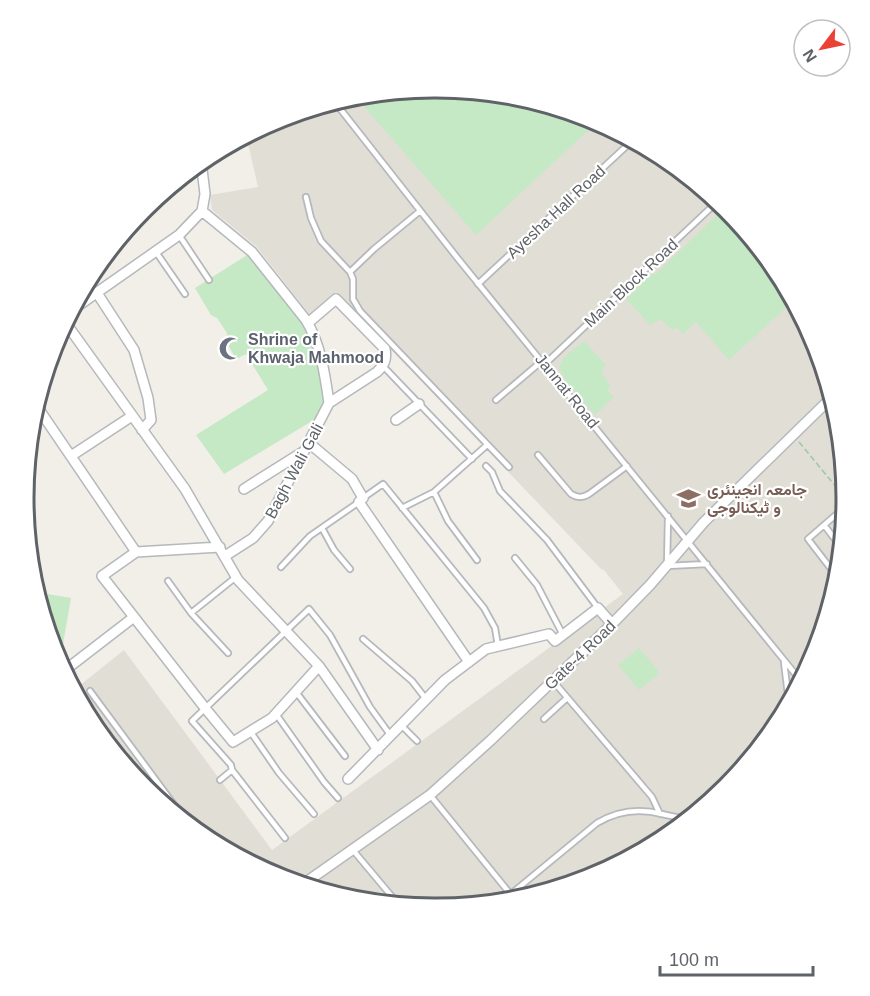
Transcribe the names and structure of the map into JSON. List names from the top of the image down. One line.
{"streets":{"street":["Bagh Wali Gali","Gate-4 Road"],"lane":["Ayesha Hall Road","Main Block Road","Jannat Road"]},"crossings":[["Ayesha Hall Road","Jannat Road"],["Main Block Road","Jannat Road"],["Jannat Road","Gate-4 Road"]],"places":{"mosque":["Shrine of Khwaja Mahmood"],"school or university":["جامعہ انجینئری و ٹیکنالوجی"]},"scale_bar":"100 m","north":"bottom left"}
